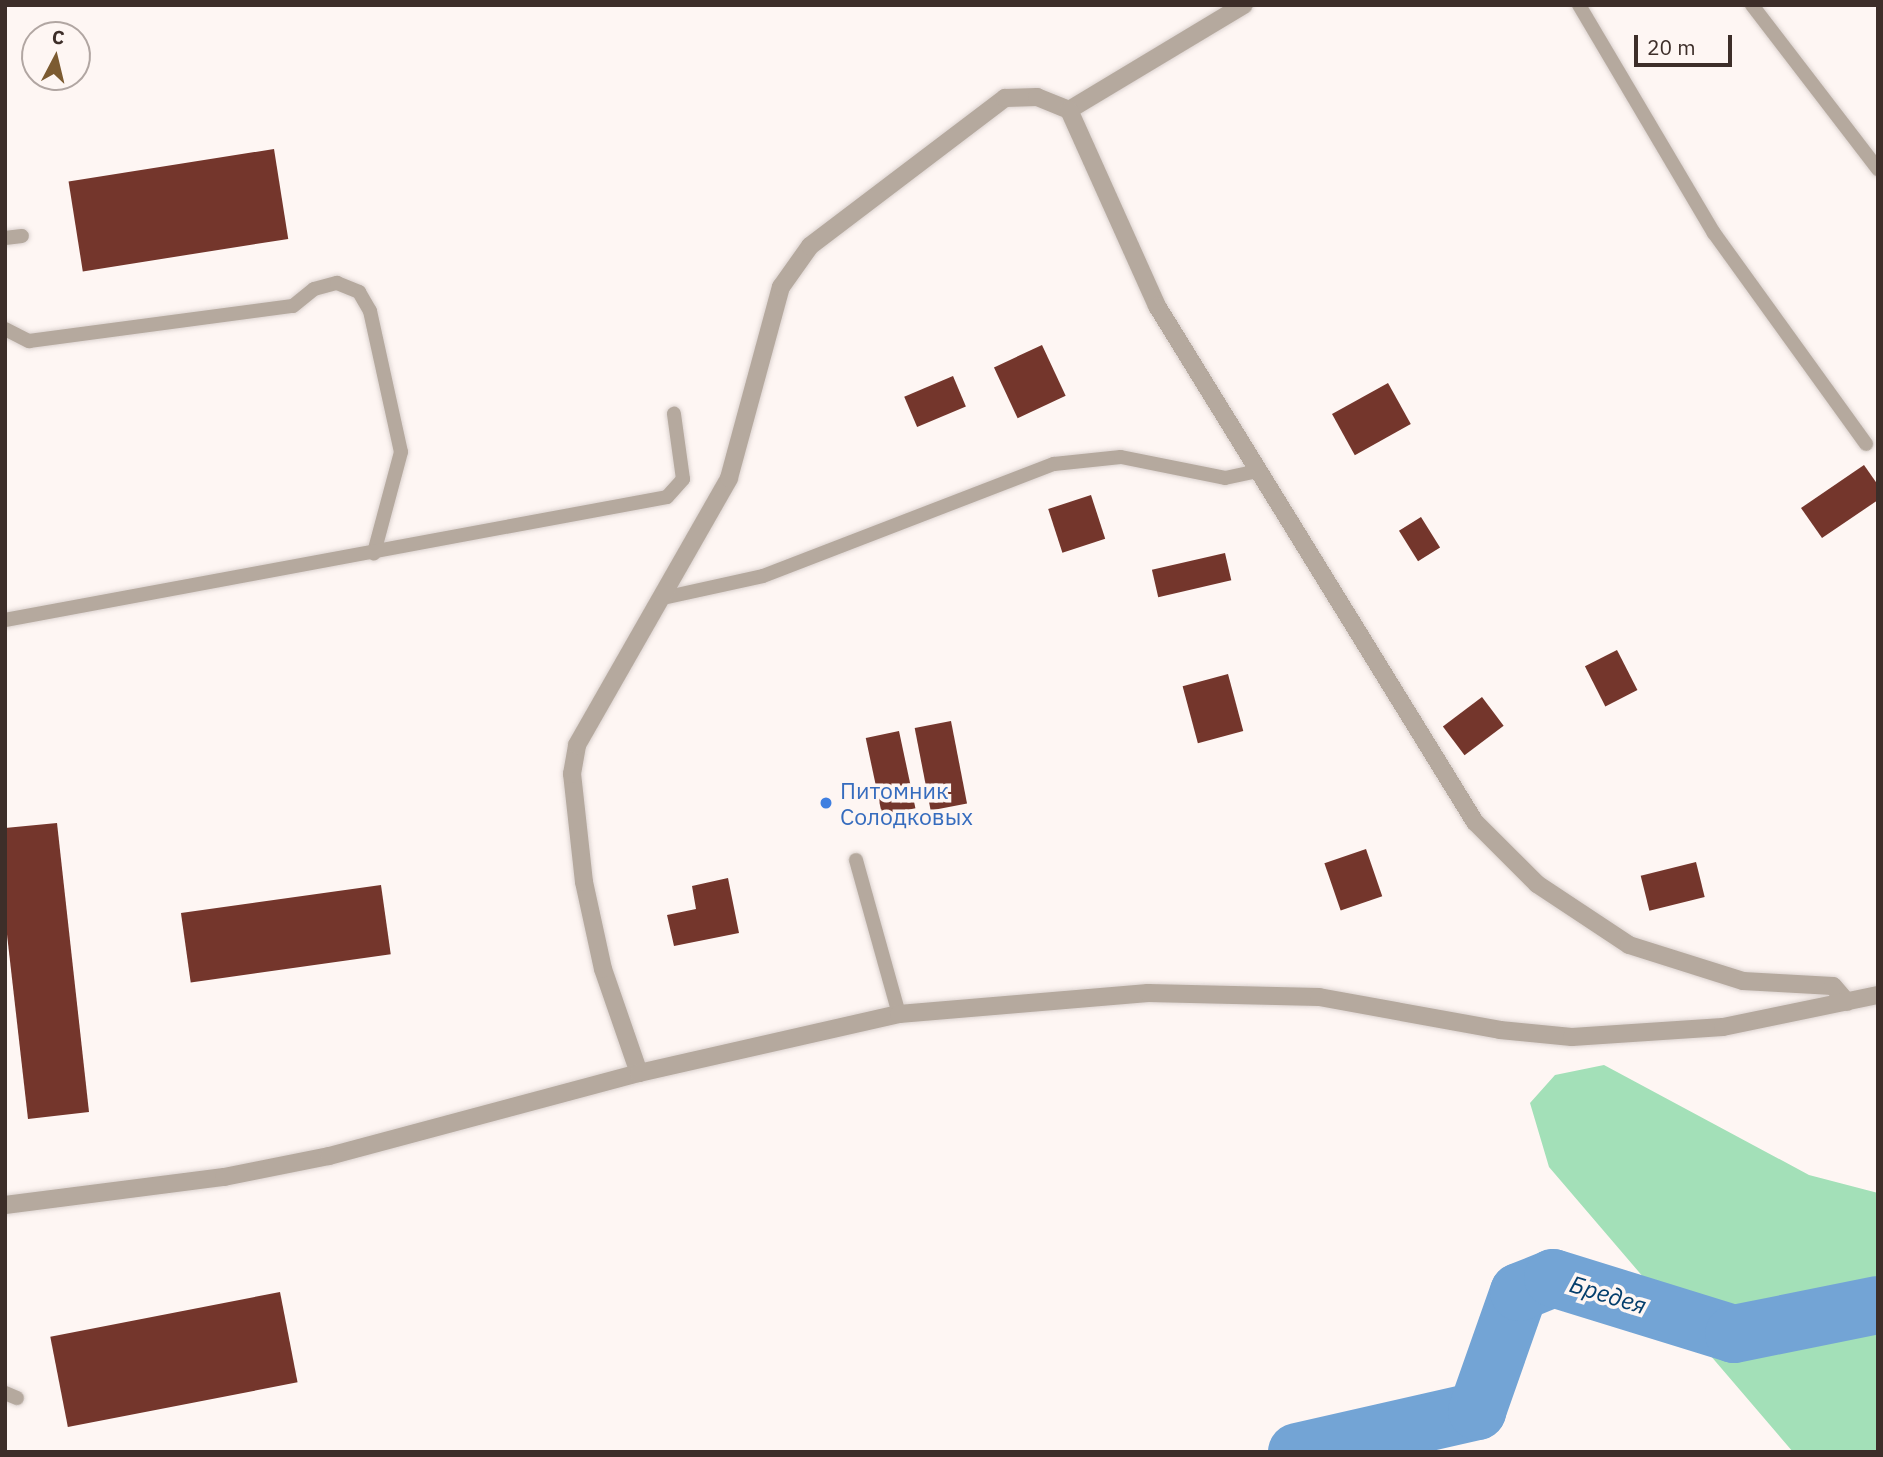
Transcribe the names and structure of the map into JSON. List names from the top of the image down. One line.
{"water":["Бредея"],"places":["Питомник Солодковых"],"scale_bar":"20 m","north":"top"}
